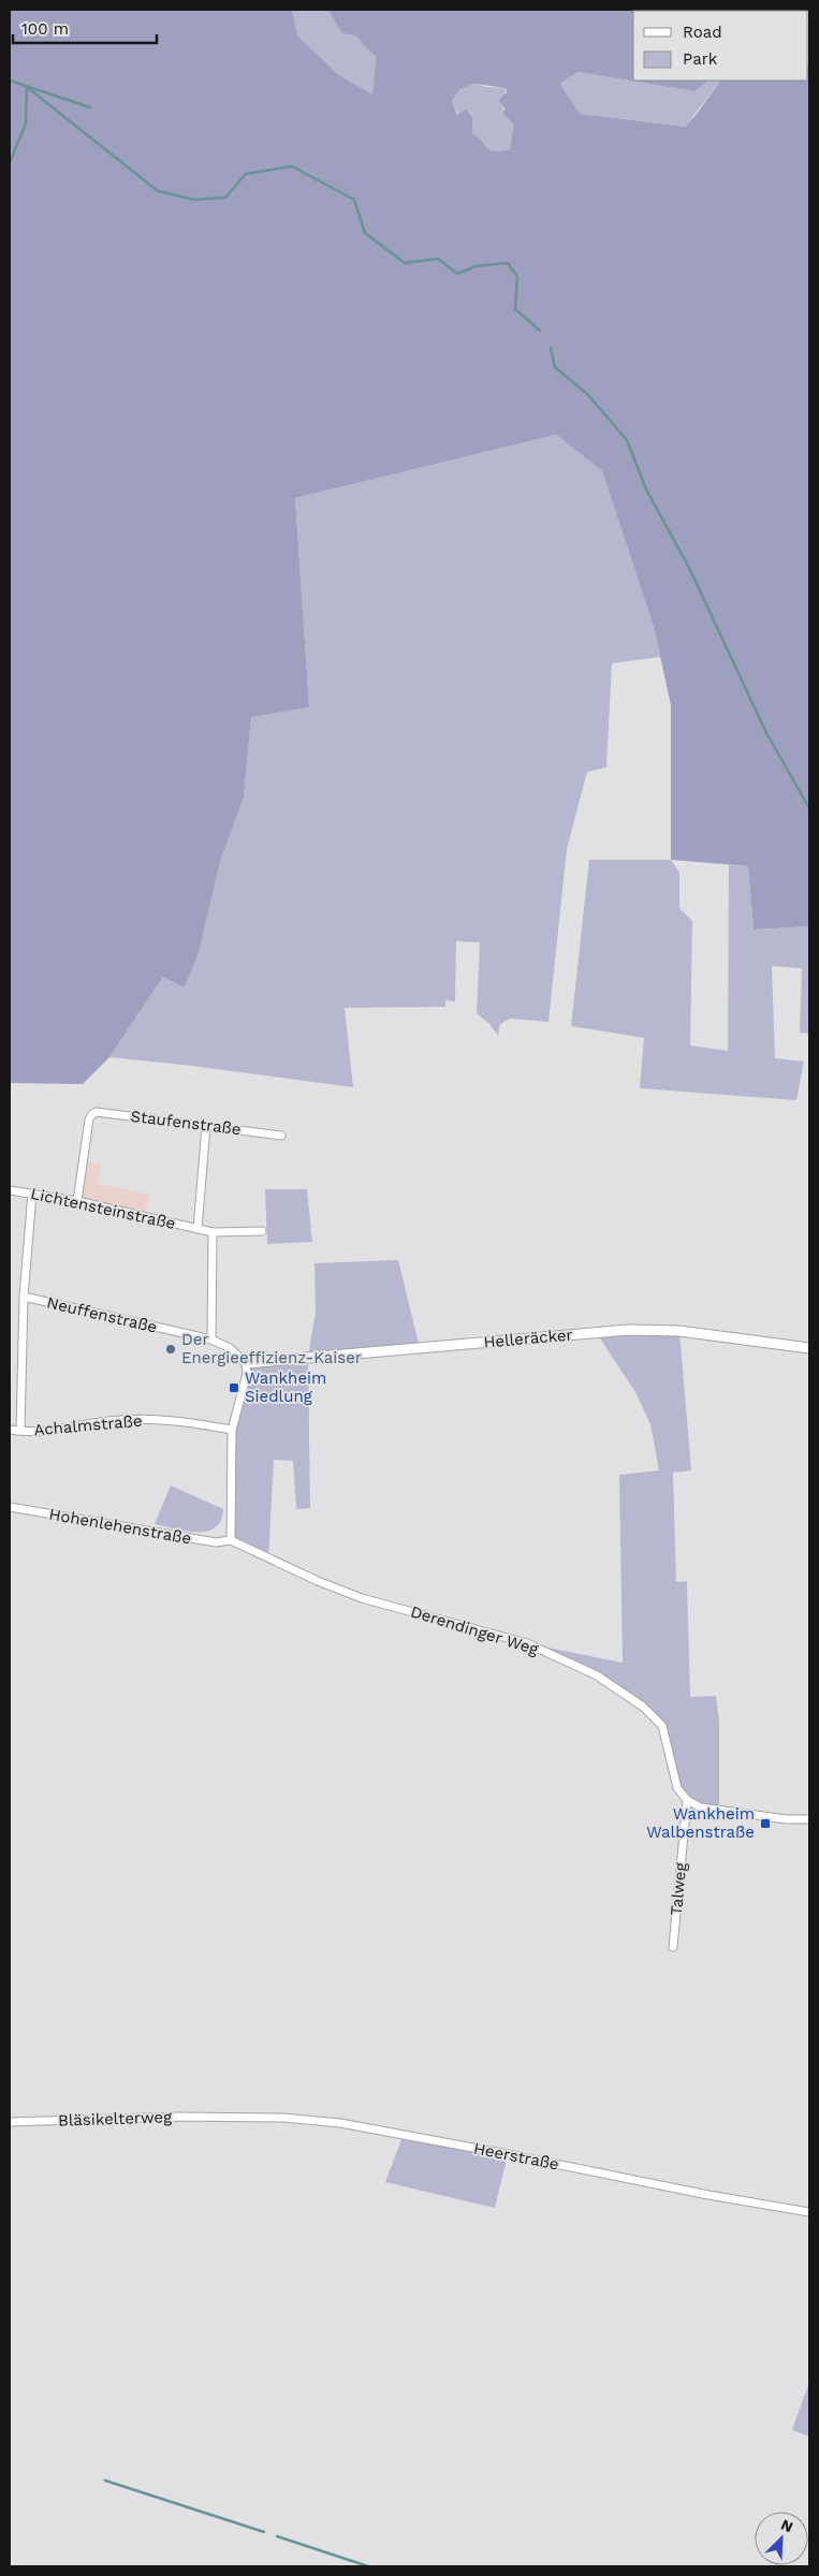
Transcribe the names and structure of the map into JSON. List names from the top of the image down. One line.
{"streets":{"street":["Staufenstraße","Lichtensteinstraße","Neuffenstraße","Helleräcker","Achalmstraße","Hohenlehenstraße","Derendinger Weg","Talweg","Bläsikelterweg","Heerstraße"]},"crossings":[["Staufenstraße","Lichtensteinstraße"],["Neuffenstraße","Helleräcker"],["Hohenlehenstraße","Derendinger Weg"],["Derendinger Weg","Talweg"],["Bläsikelterweg","Heerstraße"]],"places":{"other":["Der Energieeffizienz-Kaiser"],"transit":["Wankheim Siedlung","Wankheim Walbenstraße"]},"legend":["Road","Park"],"scale_bar":"100 m","north":"top right"}
